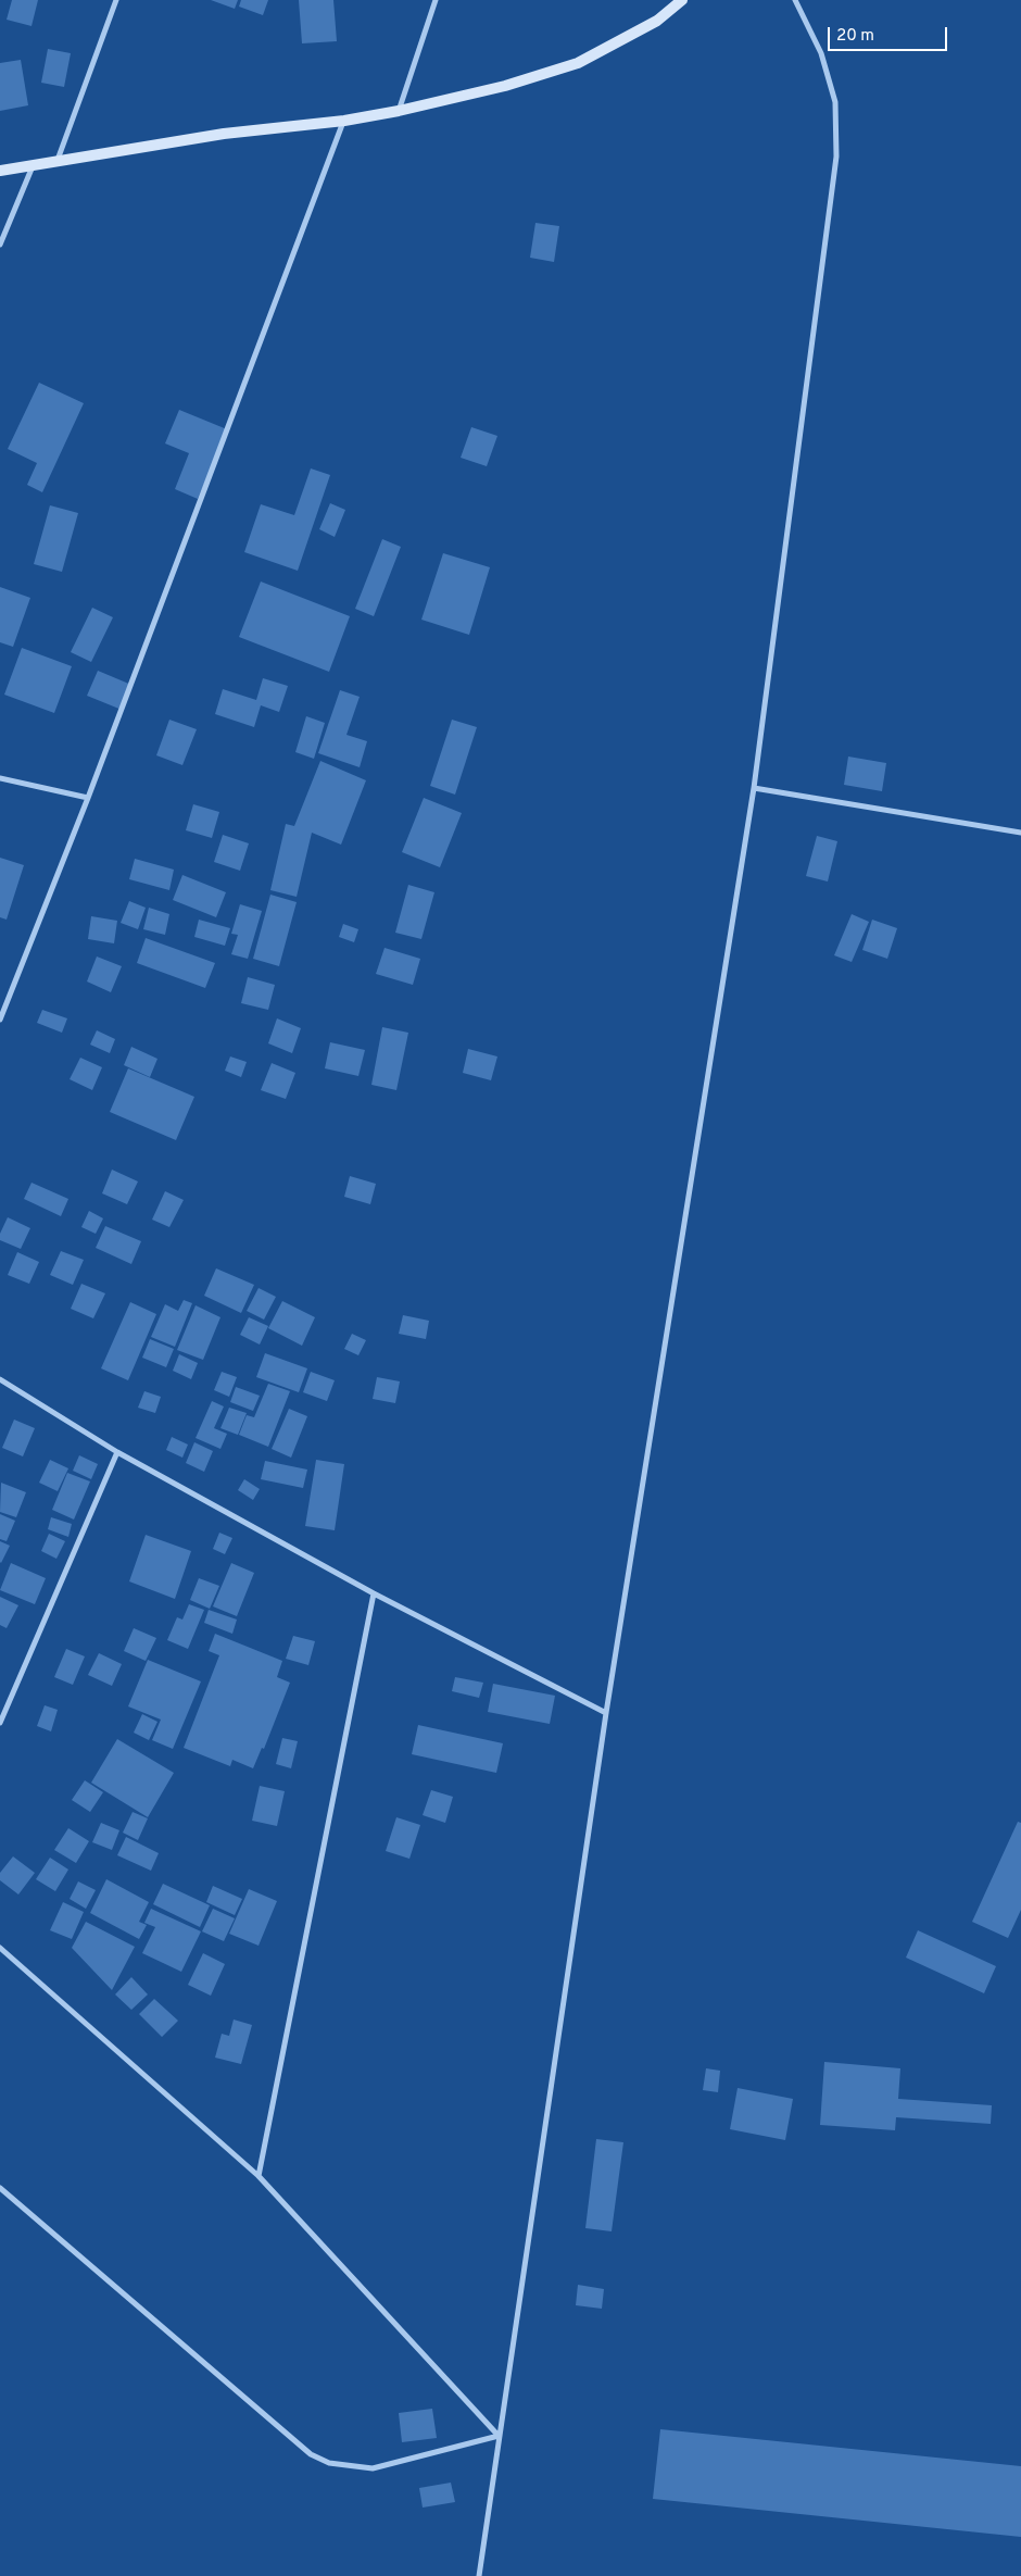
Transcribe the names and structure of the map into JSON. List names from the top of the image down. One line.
{"scale_bar":"20 m"}
